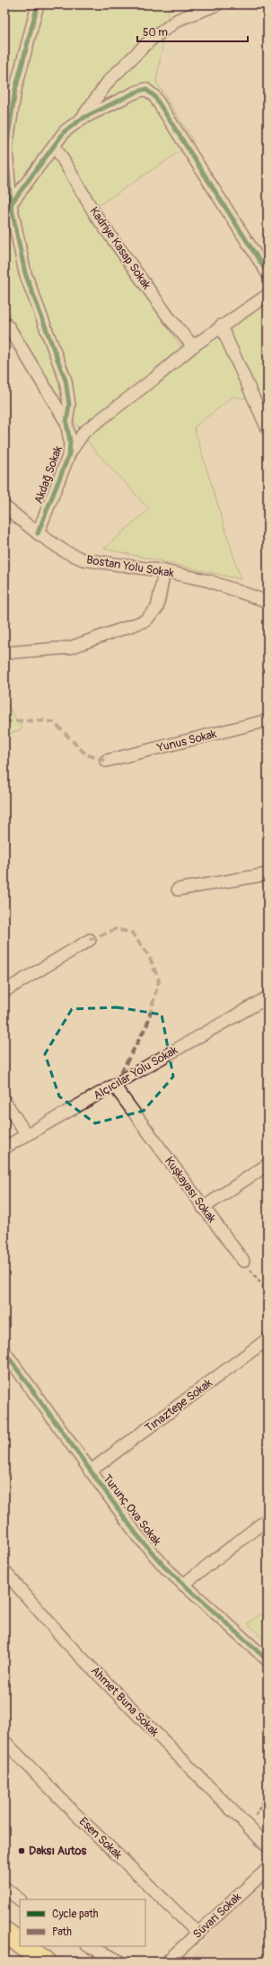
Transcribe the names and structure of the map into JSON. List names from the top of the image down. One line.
{"streets":{"street":["Kadriye Kasap Sokak","Akdağ Sokak","Bostan Yolu Sokak","Yunus Sokak","Alçıcılar Yolu Sokak","Kuşkayası Sokak","Tınaztepe Sokak","Turunç Ova Sokak","Ahmet Buna Sokak","Esen Sokak","Süvari Sokak"]},"crossings":[["Akdağ Sokak","Bostan Yolu Sokak"],["Alçıcılar Yolu Sokak","Kuşkayası Sokak"],["Tınaztepe Sokak","Turunç Ova Sokak"],["Esen Sokak","Süvari Sokak"]],"places":["Daksı Autos"],"legend":["Cycle path","Path"],"scale_bar":"50 m"}
